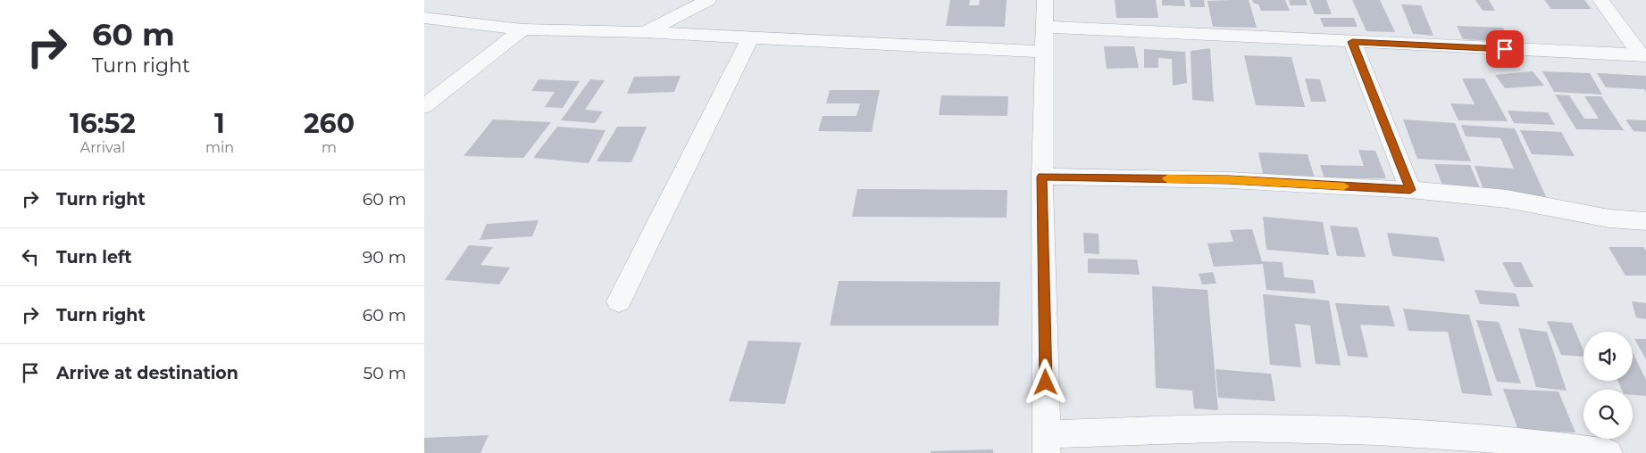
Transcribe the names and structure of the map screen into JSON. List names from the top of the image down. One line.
{"page":{"turn":["60 m","Turn right"],"eta":["16:52","Arrival","1","min","260","m"],"list":[{"name":"Turn right","value":"60 m"},{"name":"Turn left","value":"90 m"},{"name":"Turn right","value":"60 m"},{"name":"Arrive at destination","value":"50 m"}]}}
